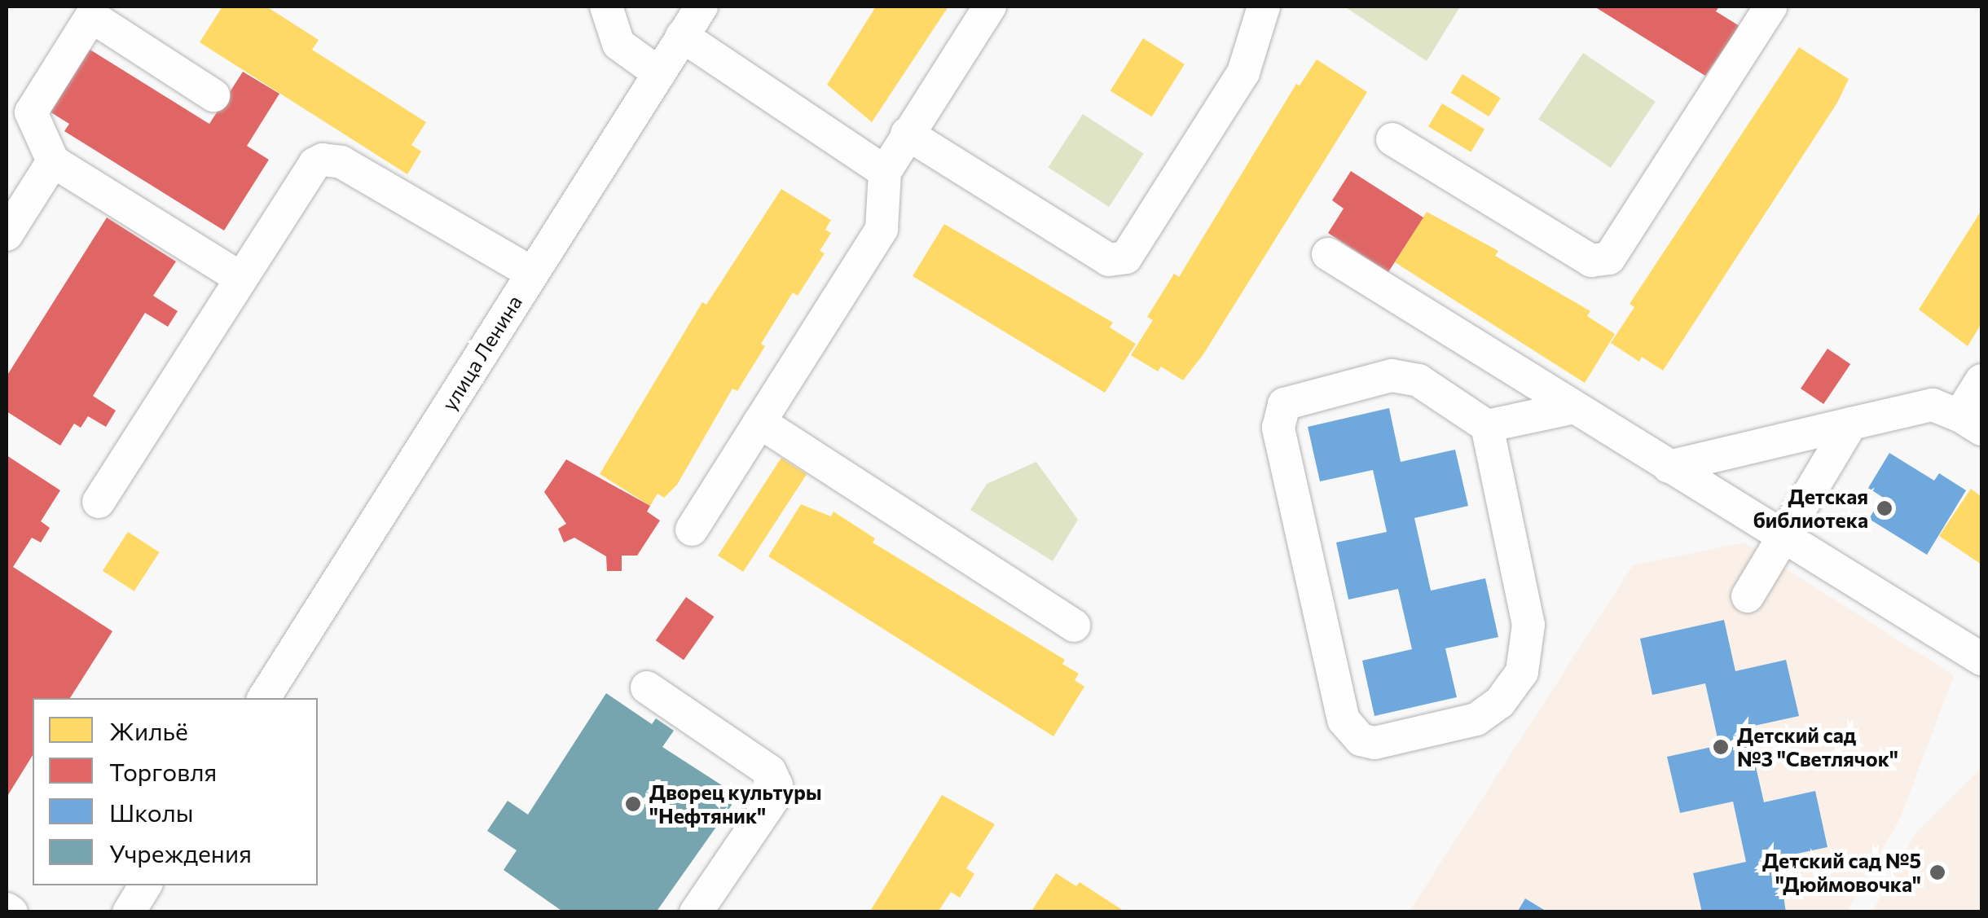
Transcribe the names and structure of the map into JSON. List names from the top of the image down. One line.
{"streets":{"street":["улица Ленина"]},"places":["Детская библиотека","Детский сад №3 \"Светлячок\"","Дворец культуры \"Нефтяник\"","Детский сад №5 \"Дюймовочка\""],"legend":["Жильё","Торговля","Школы","Учреждения"]}
